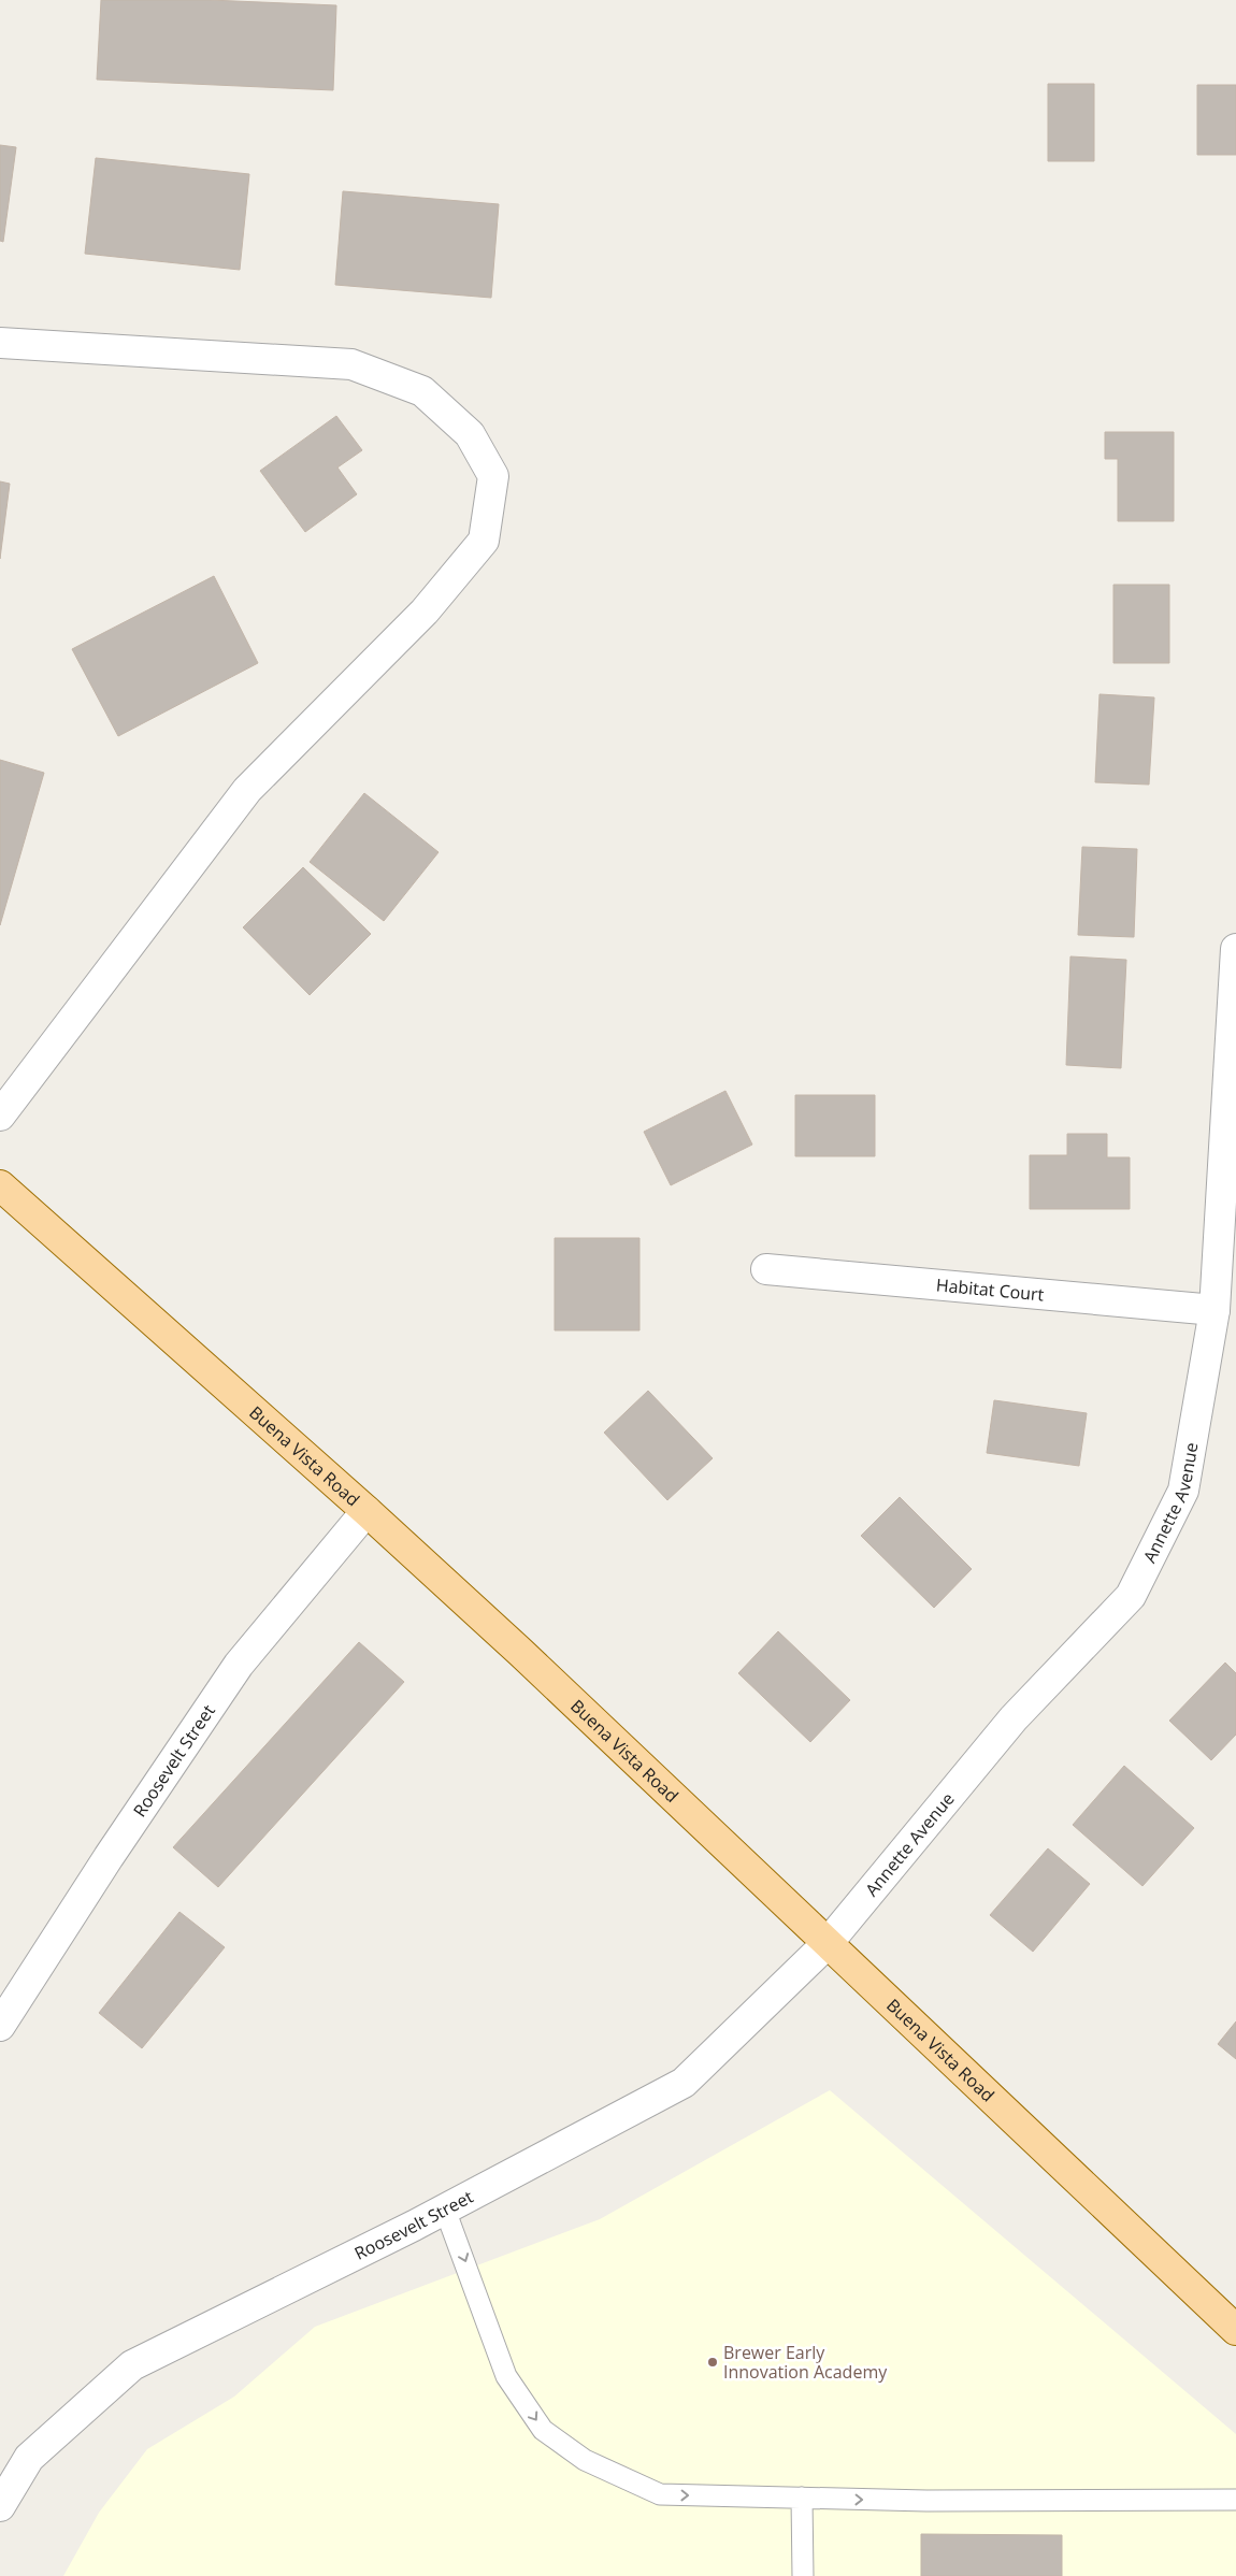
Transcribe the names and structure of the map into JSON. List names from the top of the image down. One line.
{"streets":{"main road":["Buena Vista Road"],"street":["Habitat Court","Annette Avenue","Roosevelt Street"]},"crossings":[["Habitat Court","Annette Avenue"],["Buena Vista Road","Annette Avenue"],["Buena Vista Road","Roosevelt Street"],["Annette Avenue","Roosevelt Street"]],"places":["Brewer Early Innovation Academy"]}
